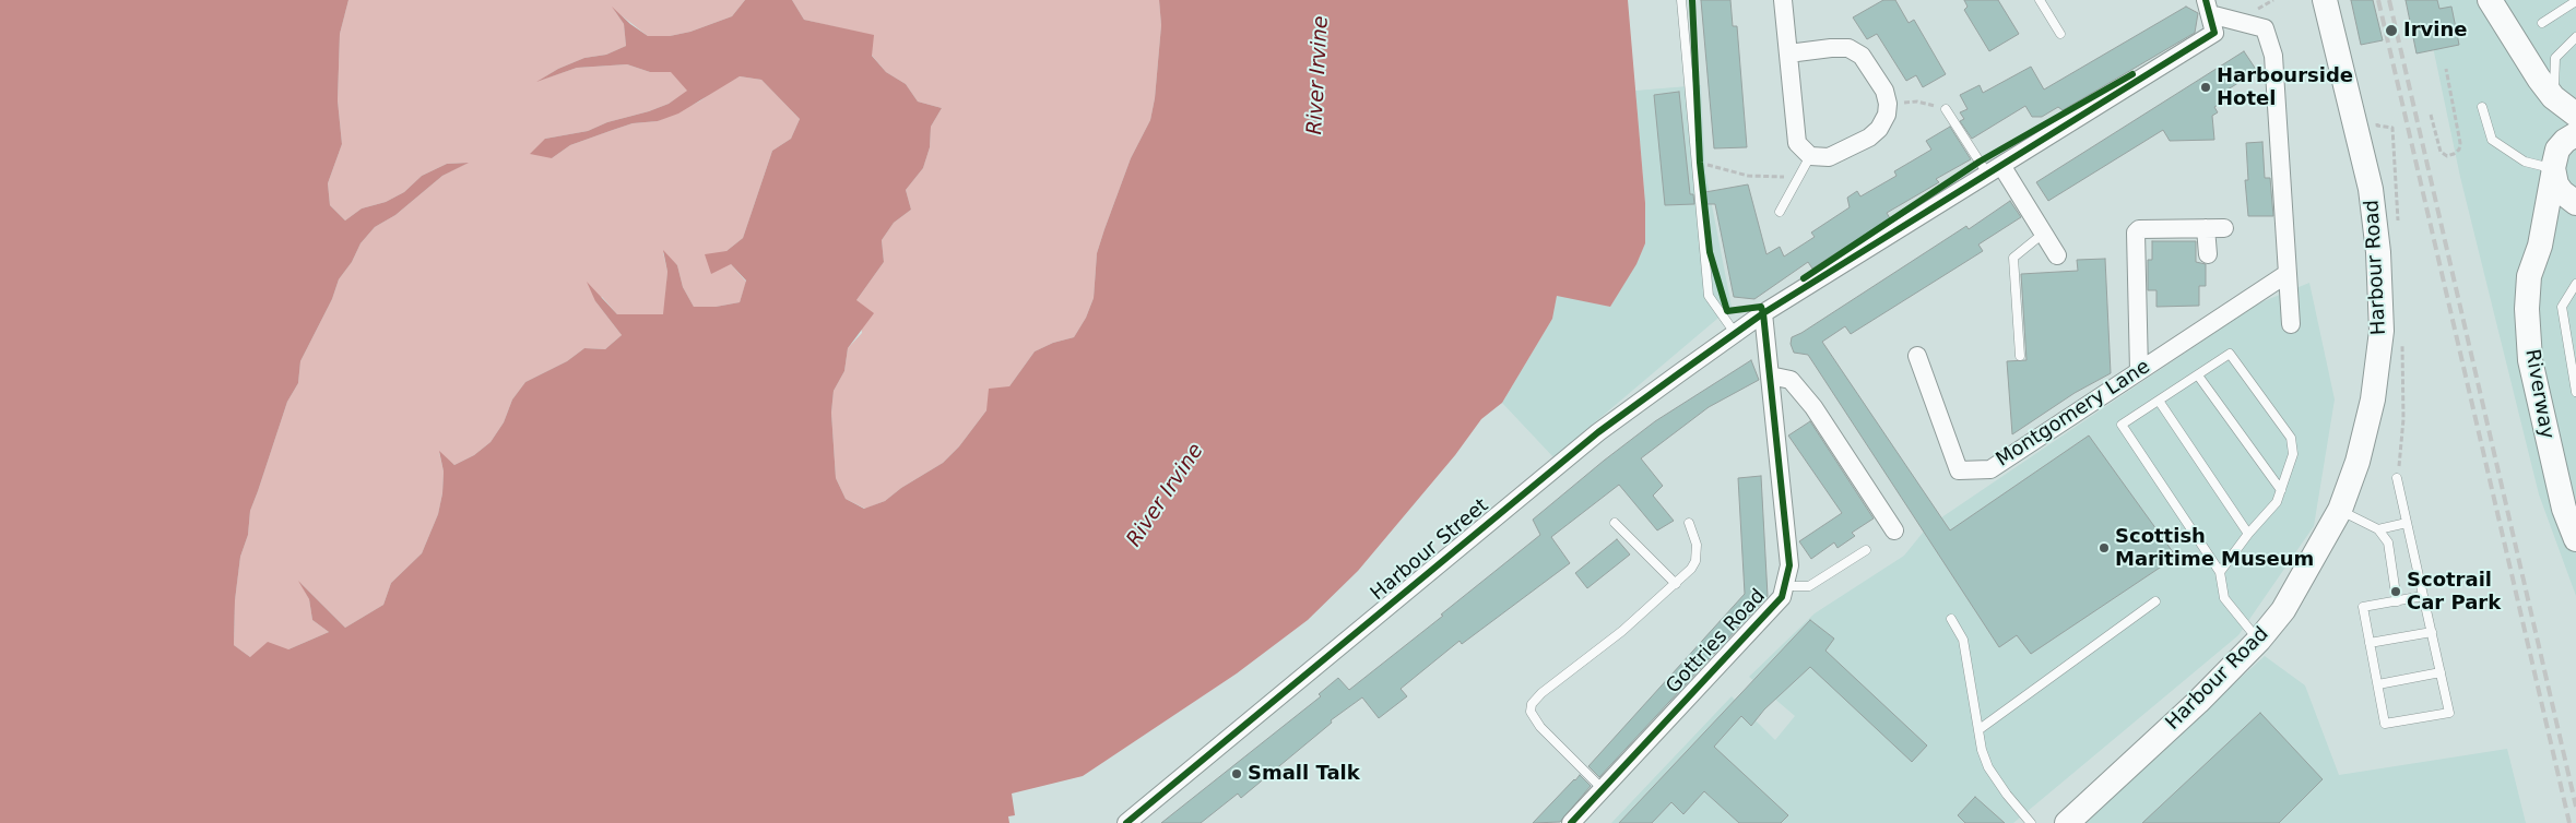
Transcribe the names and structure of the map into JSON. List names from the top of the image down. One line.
{"streets":{"street":["Harbour Road","Riverway","Montgomery Lane","Harbour Street","Gottries Road"]},"crossings":[["Harbour Street","Gottries Road"]],"water":["River Irvine"],"places":["Irvine","Harbourside Hotel","Scottish Maritime Museum","Scotrail Car Park","Small Talk"]}
